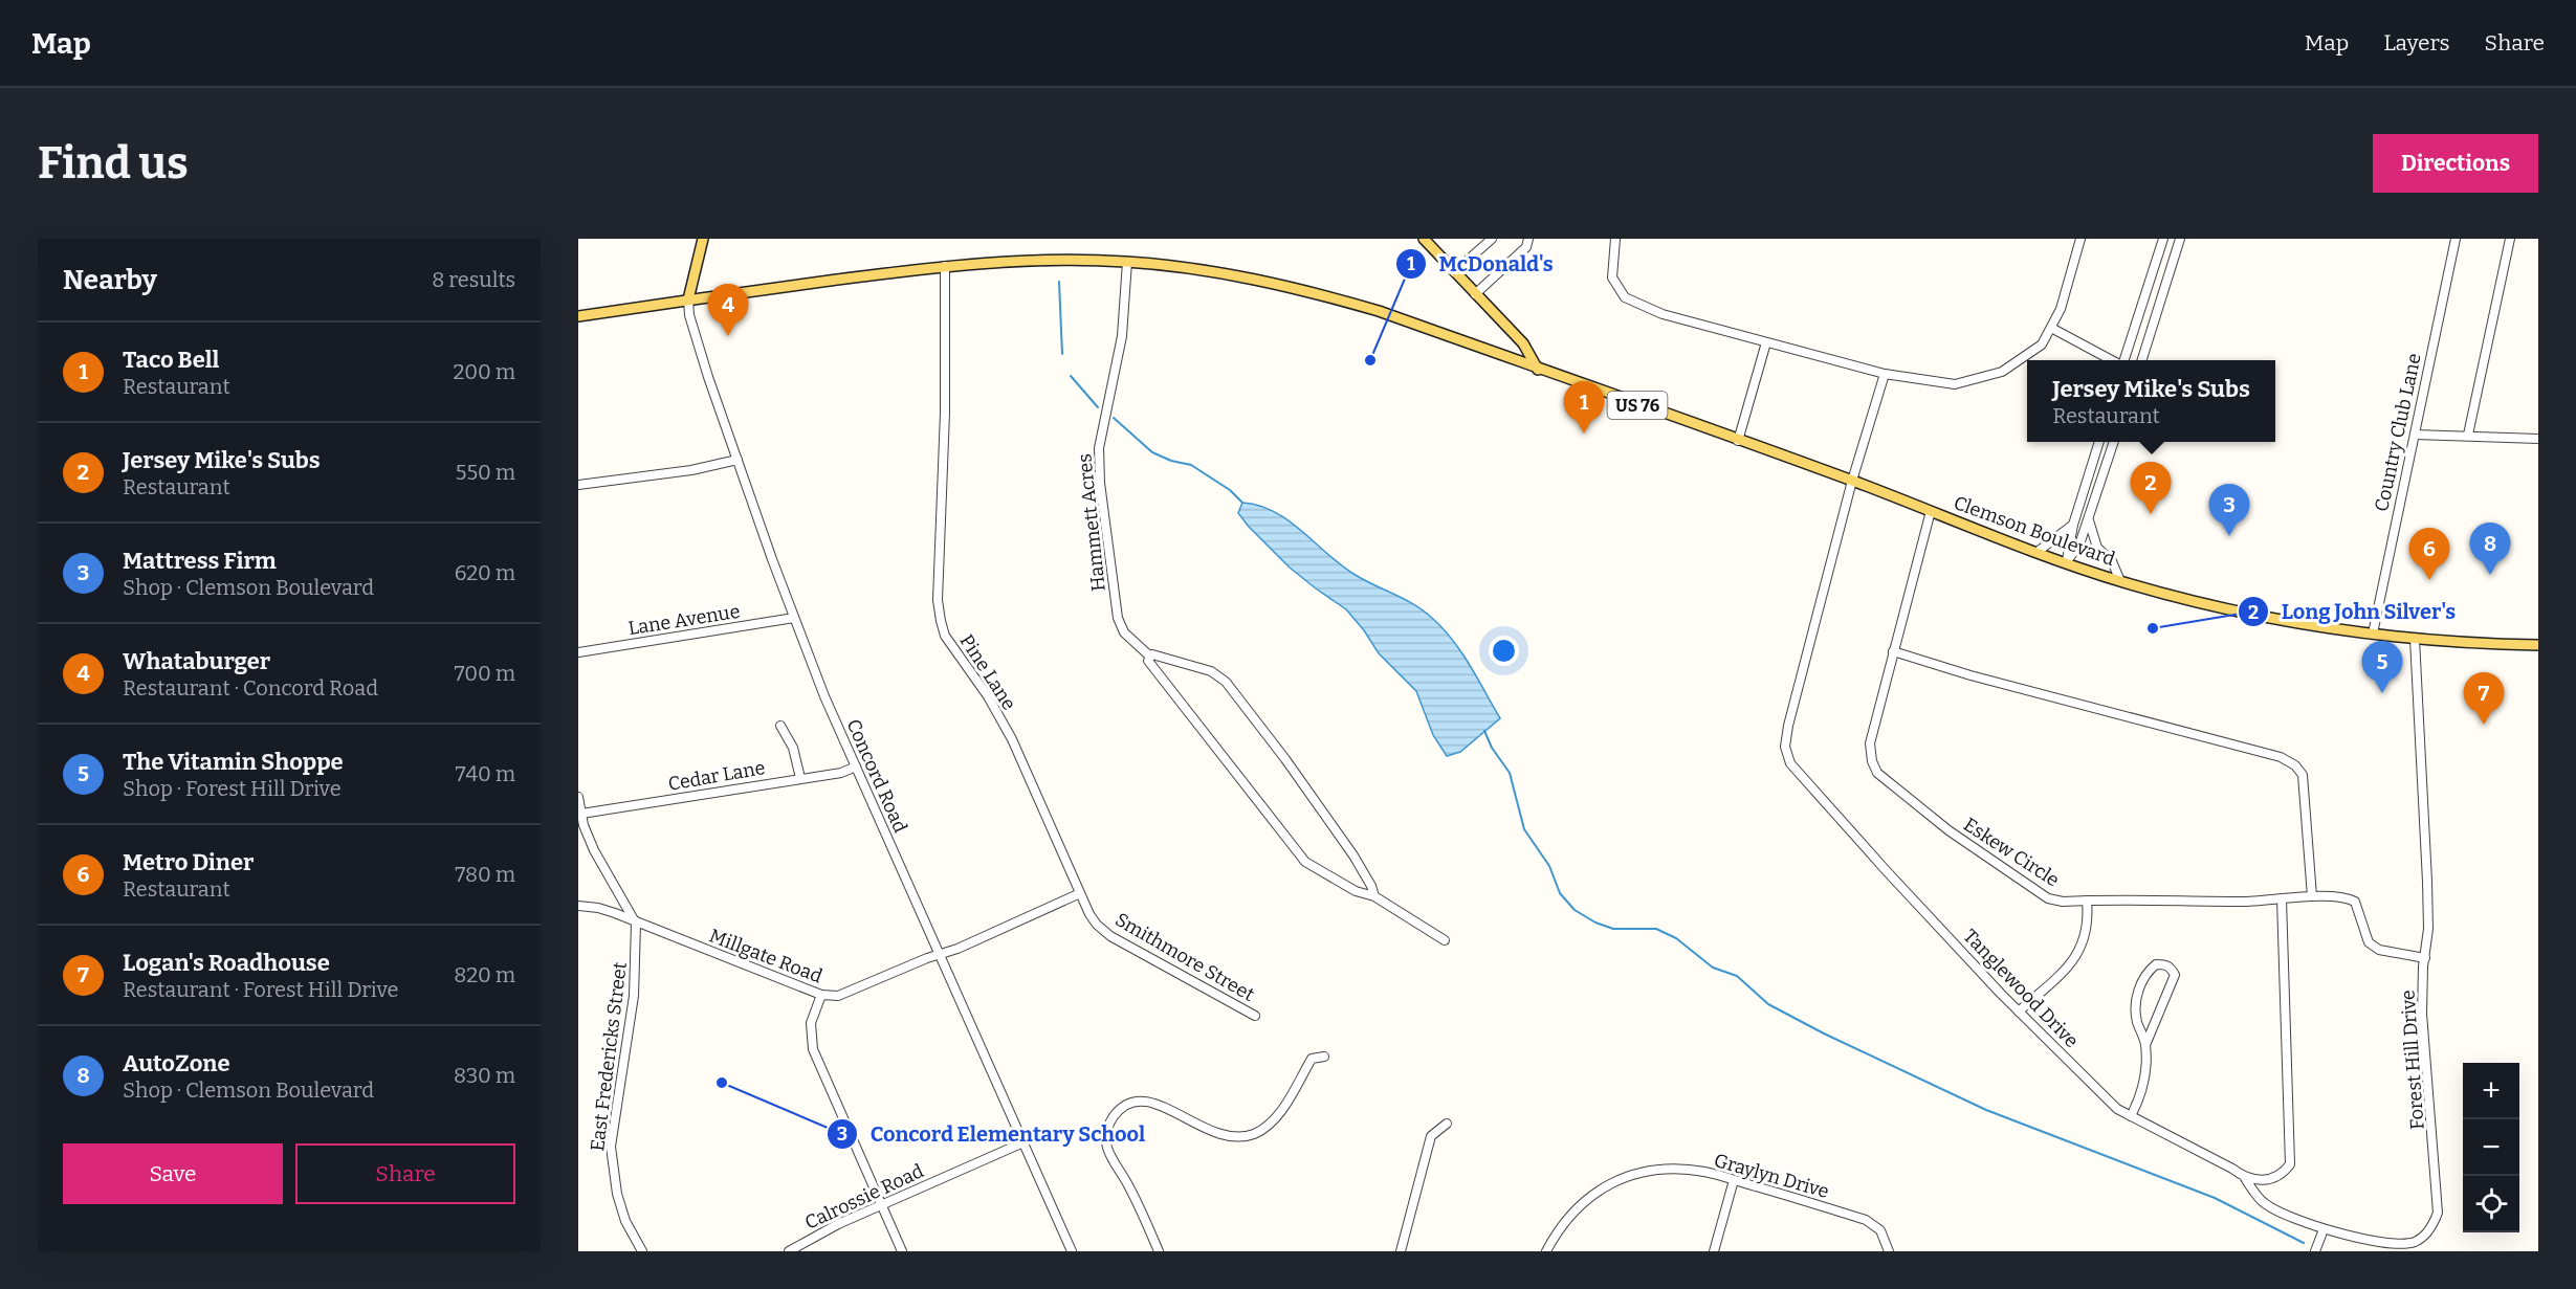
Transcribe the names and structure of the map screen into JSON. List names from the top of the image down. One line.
{"streets":{"main road":["US 76","Clemson Boulevard"],"street":["Country Club Lane","Hammett Acres","Lane Avenue","Pine Lane","Cedar Lane","Concord Road","Eskew Circle","Millgate Road","Smithmore Street","Tanglewood Drive","East Fredericks Street","Forest Hill Drive","Graylyn Drive","Calrossie Road"]},"crossings":[["Country Club Lane","Clemson Boulevard"],["Hammett Acres","Clemson Boulevard"],["Clemson Boulevard","Pine Lane"],["Clemson Boulevard","Concord Road"],["Clemson Boulevard","Eskew Circle"],["Clemson Boulevard","Tanglewood Drive"],["Clemson Boulevard","Forest Hill Drive"],["Lane Avenue","Concord Road"],["Pine Lane","Smithmore Street"],["Cedar Lane","Concord Road"],["Concord Road","Millgate Road"],["Concord Road","Calrossie Road"],["Eskew Circle","Forest Hill Drive"],["Millgate Road","East Fredericks Street"],["Tanglewood Drive","Forest Hill Drive"]],"places":["McDonald's","Long John Silver's","Concord Elementary School"],"page":{"header":"Map","nav":["Map","Layers","Share"],"buttons":["Directions",["Save","Share"]],"title":"Find us","heading":["Nearby","8 results"],"pins":["4","1","2","3","8","6","5","7"],"list":[{"mark":"1","name":"Taco Bell","note":"Restaurant","value":"200 m"},{"mark":"2","name":"Jersey Mike's Subs","note":"Restaurant","value":"550 m"},{"mark":"3","name":"Mattress Firm","note":"Shop · Clemson Boulevard","value":"620 m"},{"mark":"4","name":"Whataburger","note":"Restaurant · Concord Road","value":"700 m"},{"mark":"5","name":"The Vitamin Shoppe","note":"Shop · Forest Hill Drive","value":"740 m"},{"mark":"6","name":"Metro Diner","note":"Restaurant","value":"780 m"},{"mark":"7","name":"Logan's Roadhouse","note":"Restaurant · Forest Hill Drive","value":"820 m"},{"mark":"8","name":"AutoZone","note":"Shop · Clemson Boulevard","value":"830 m"}],"popup":["Jersey Mike's Subs","Restaurant"],"map_buttons":["+","−"]}}
